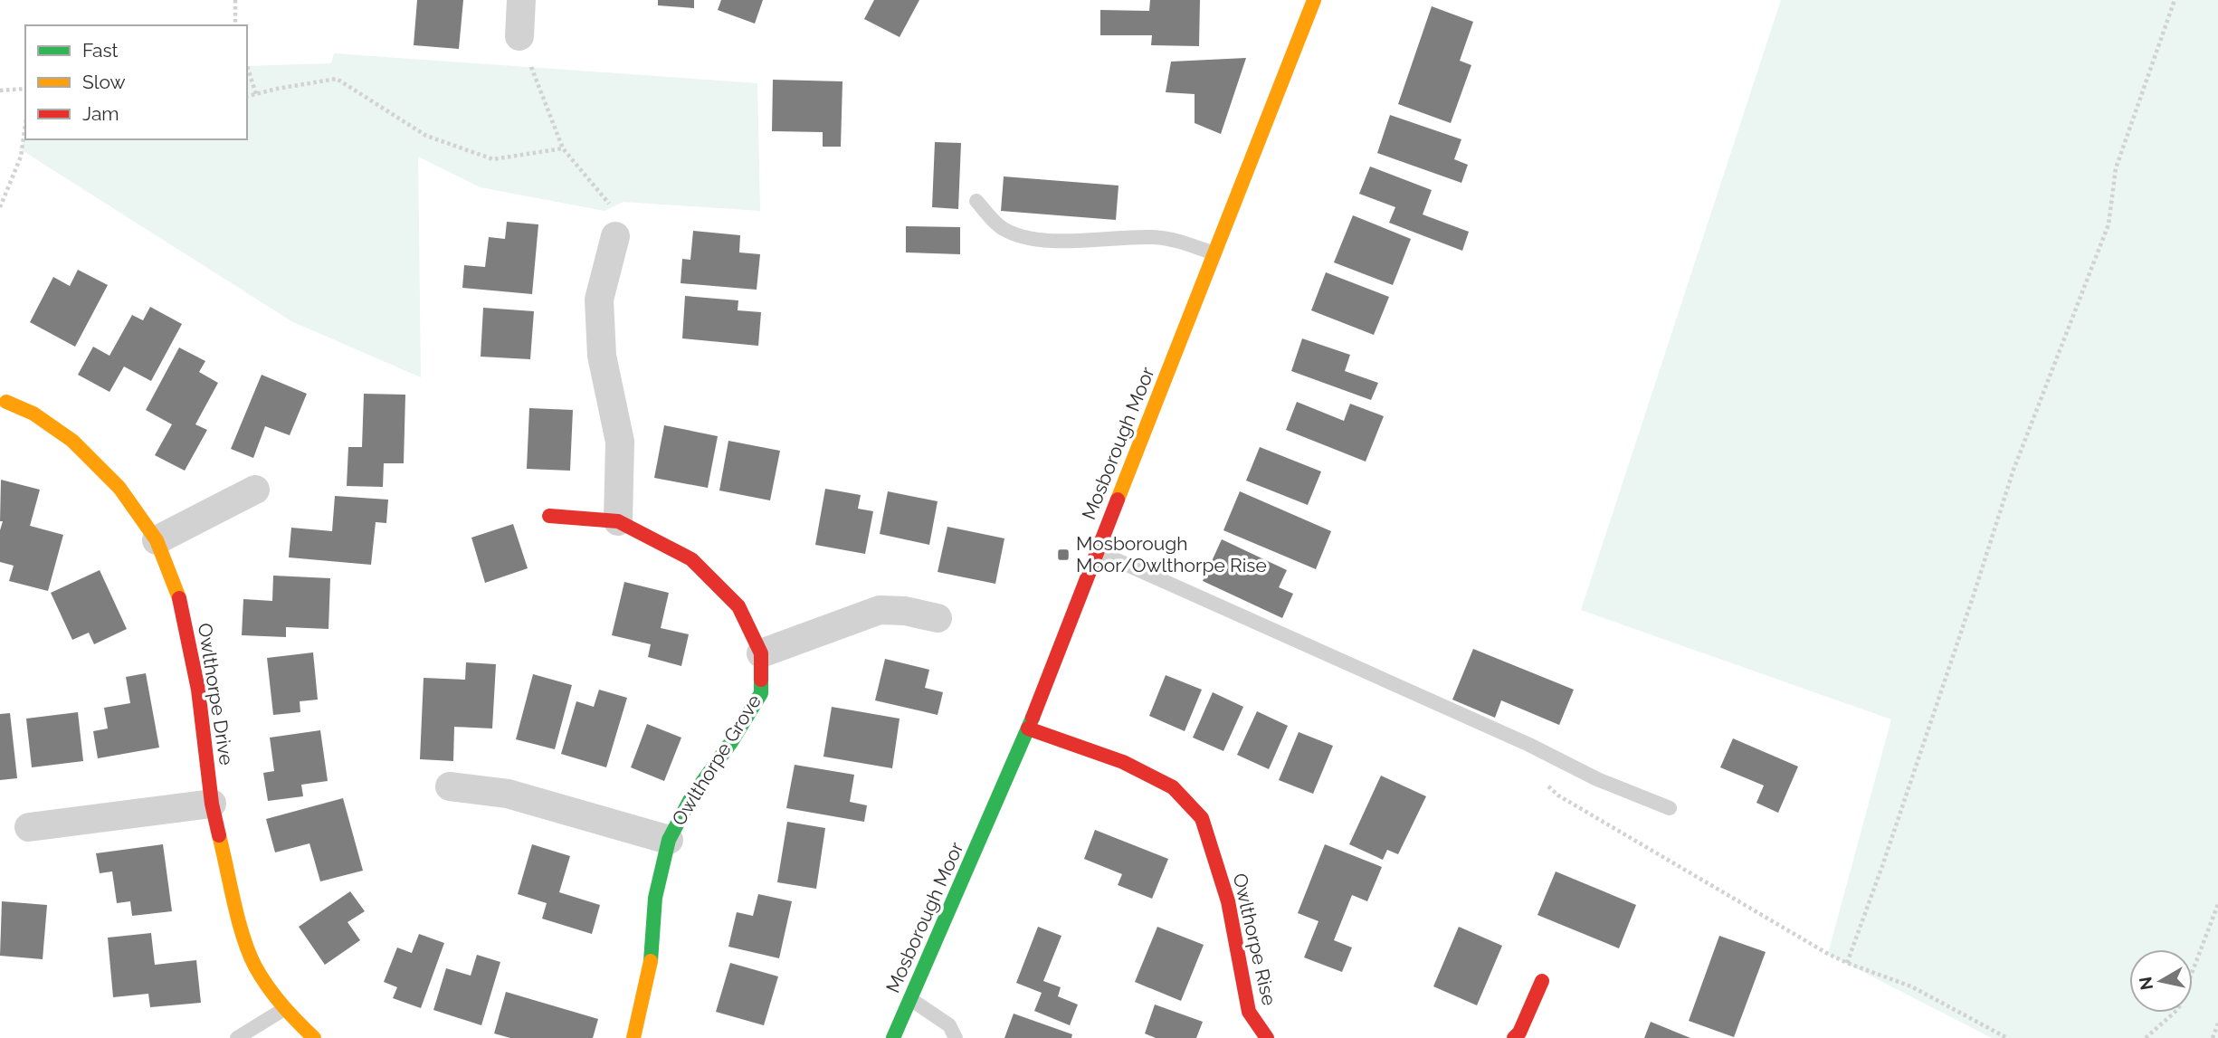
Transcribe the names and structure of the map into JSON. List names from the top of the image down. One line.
{"streets":{"street":["Mosborough Moor","Owlthorpe Drive","Owlthorpe Grove","Owlthorpe Rise"]},"crossings":[["Mosborough Moor","Owlthorpe Rise"]],"places":{"transit":["Mosborough Moor/Owlthorpe Rise"]},"legend":["Fast","Slow","Jam"],"north":"left"}
